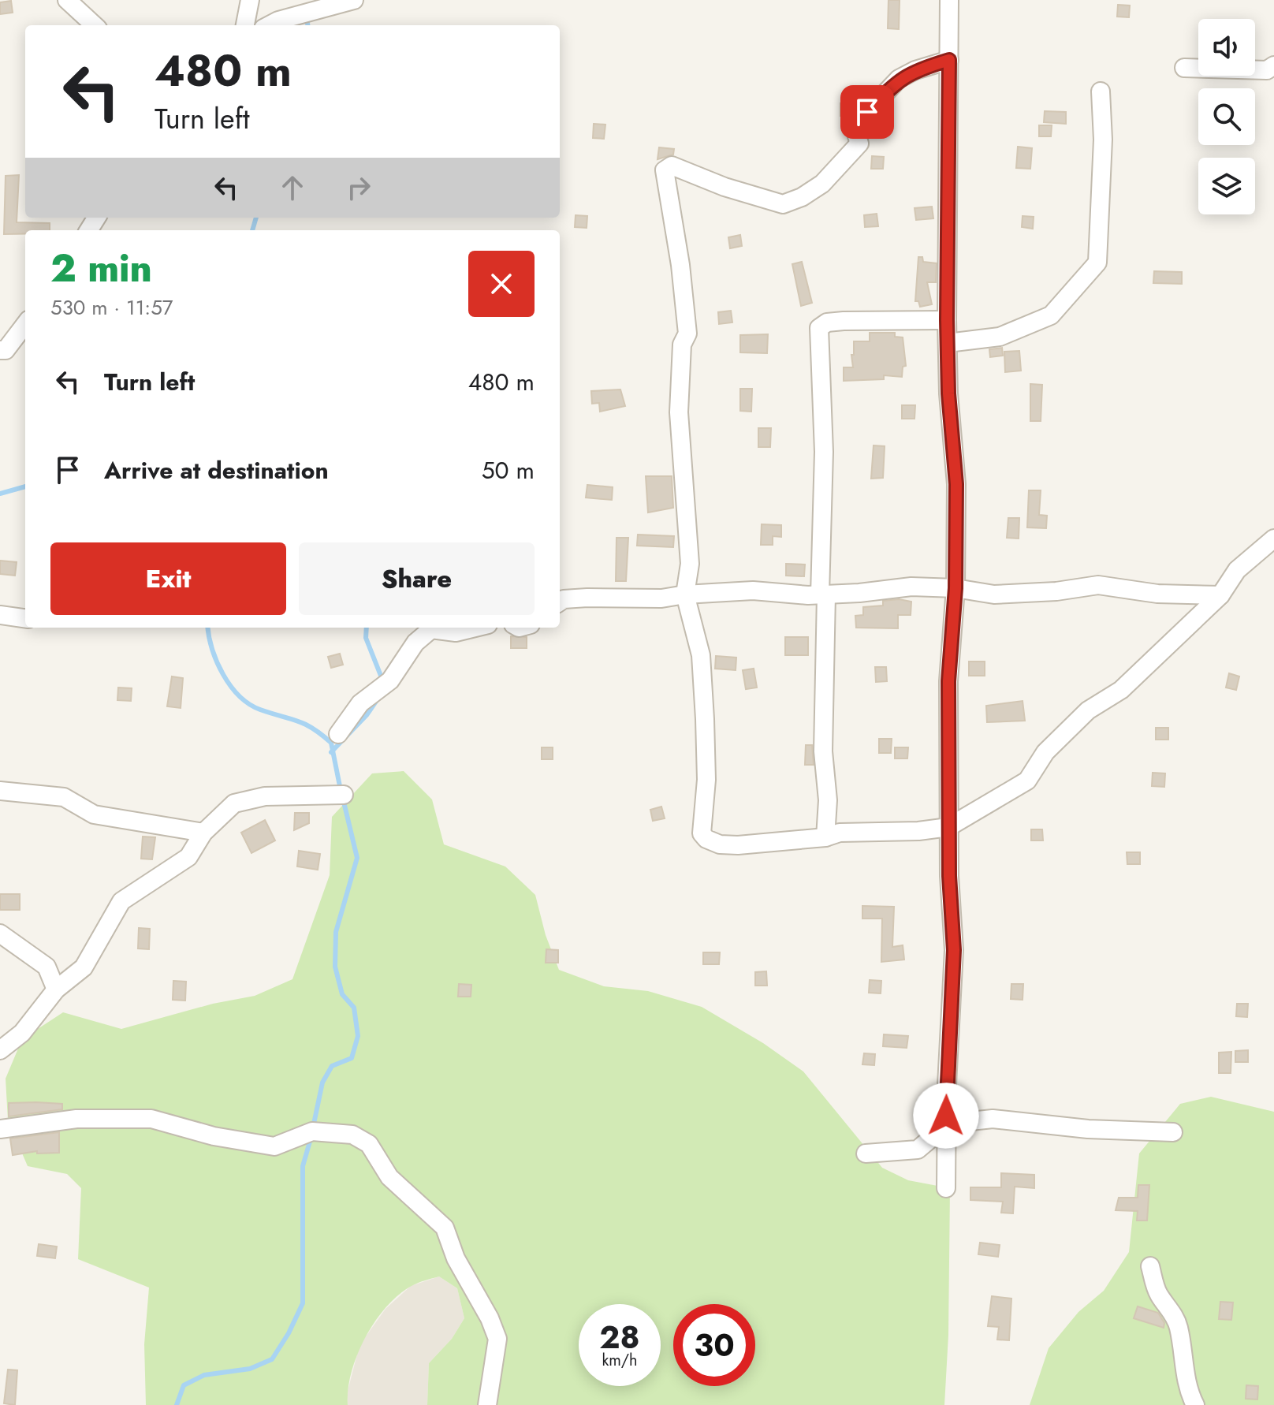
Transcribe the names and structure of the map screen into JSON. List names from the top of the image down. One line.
{"page":{"turn":["480 m","Turn left"],"heading":["2 min","530 m · 11:57"],"list":[{"name":"Turn left","value":"480 m"},{"name":"Arrive at destination","value":"50 m"}],"buttons":["Exit","Share"],"speed":"28 km/h","limit":"30"}}
